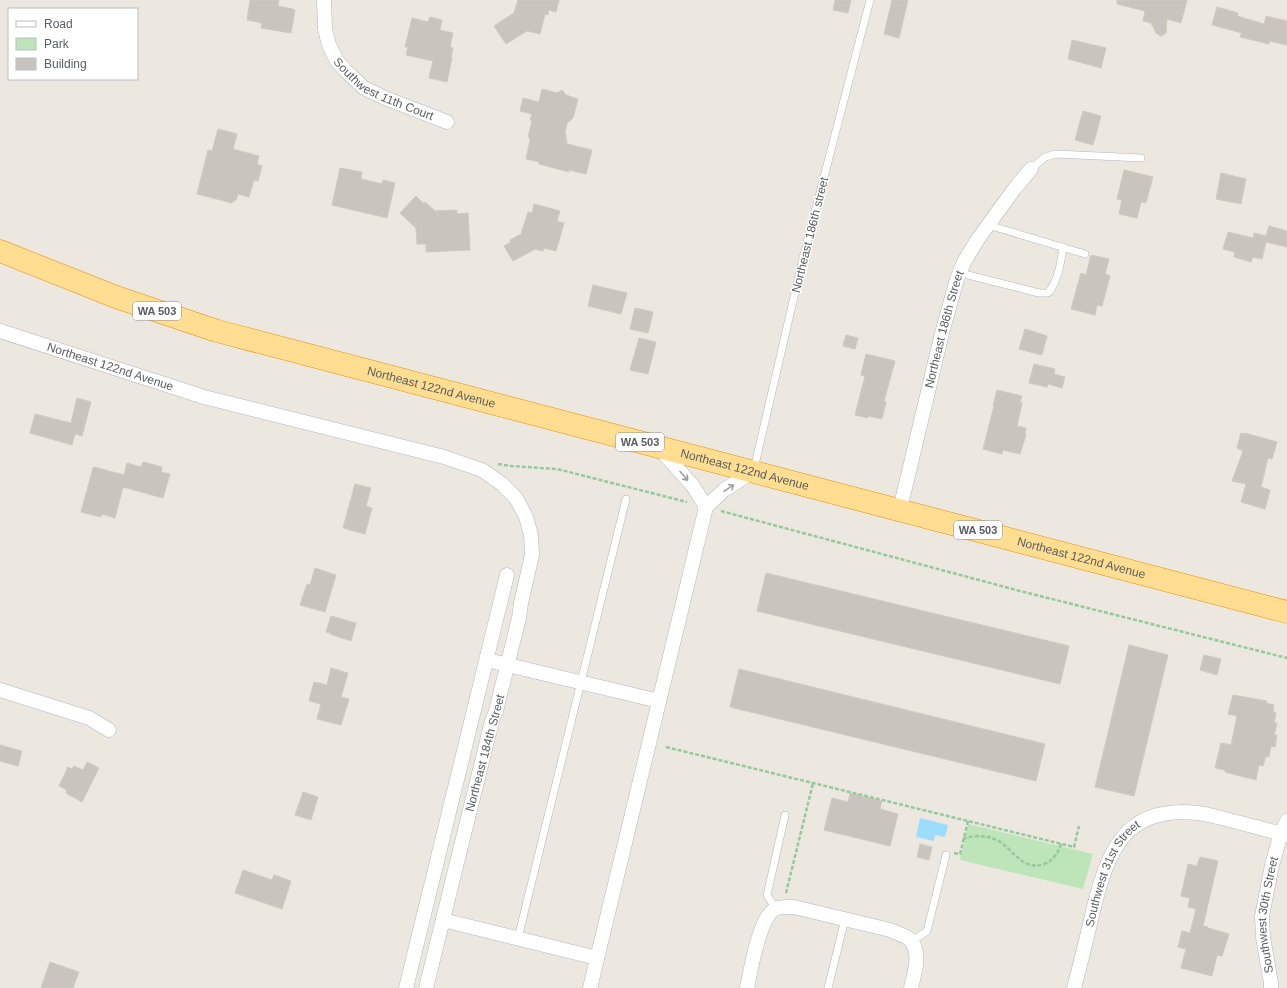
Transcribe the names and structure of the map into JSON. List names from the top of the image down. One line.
{"streets":{"highway":["WA 503","Northeast 122nd Avenue"],"street":["Southwest 11th Court","Northeast 186th Street","Northeast 184th Street","Southwest 31st Street","Southwest 30th Street"],"lane":["Northeast 186th street"]},"crossings":[["Northeast 186th street","Northeast 122nd Avenue"],["Northeast 186th Street","Northeast 122nd Avenue"],["Northeast 122nd Avenue","Northeast 184th Street"],["Southwest 31st Street","Southwest 30th Street"]],"legend":["Road","Park","Building"]}
